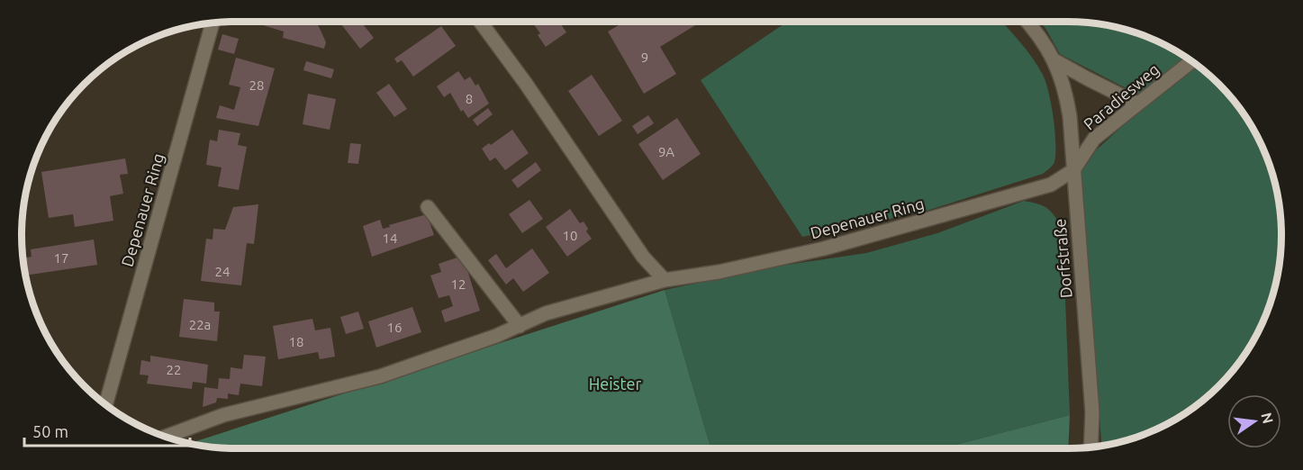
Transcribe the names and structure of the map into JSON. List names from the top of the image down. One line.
{"streets":{"street":["Paradiesweg","Depenauer Ring","Dorfstraße"]},"crossings":[["Paradiesweg","Depenauer Ring"],["Paradiesweg","Dorfstraße"],["Depenauer Ring","Dorfstraße"]],"parks":["Heister"],"house_numbers":["9","28","8","9A","10","14","17","24","12","22a","16","18","22"],"scale_bar":"50 m","north":"right"}
